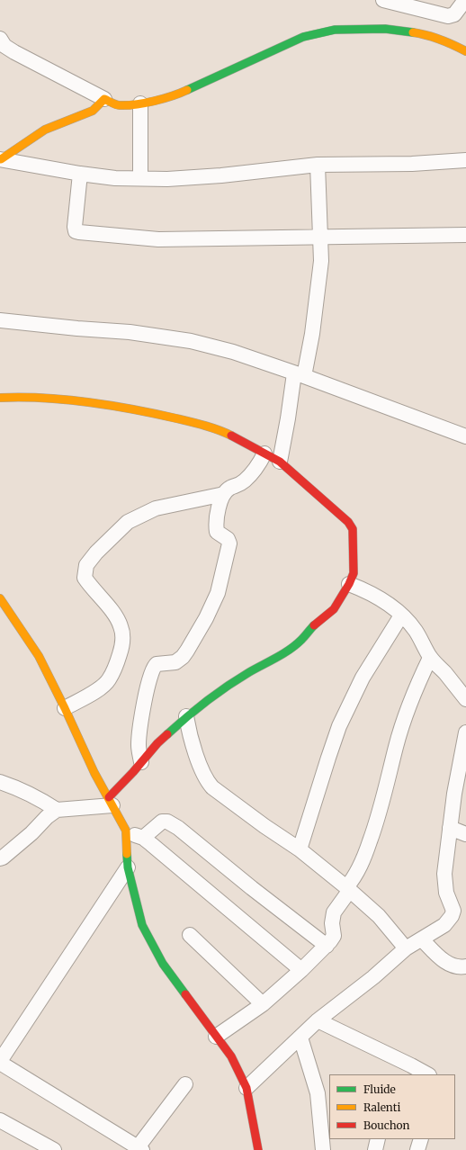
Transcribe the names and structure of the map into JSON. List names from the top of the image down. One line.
{"legend":["Fluide","Ralenti","Bouchon"]}
